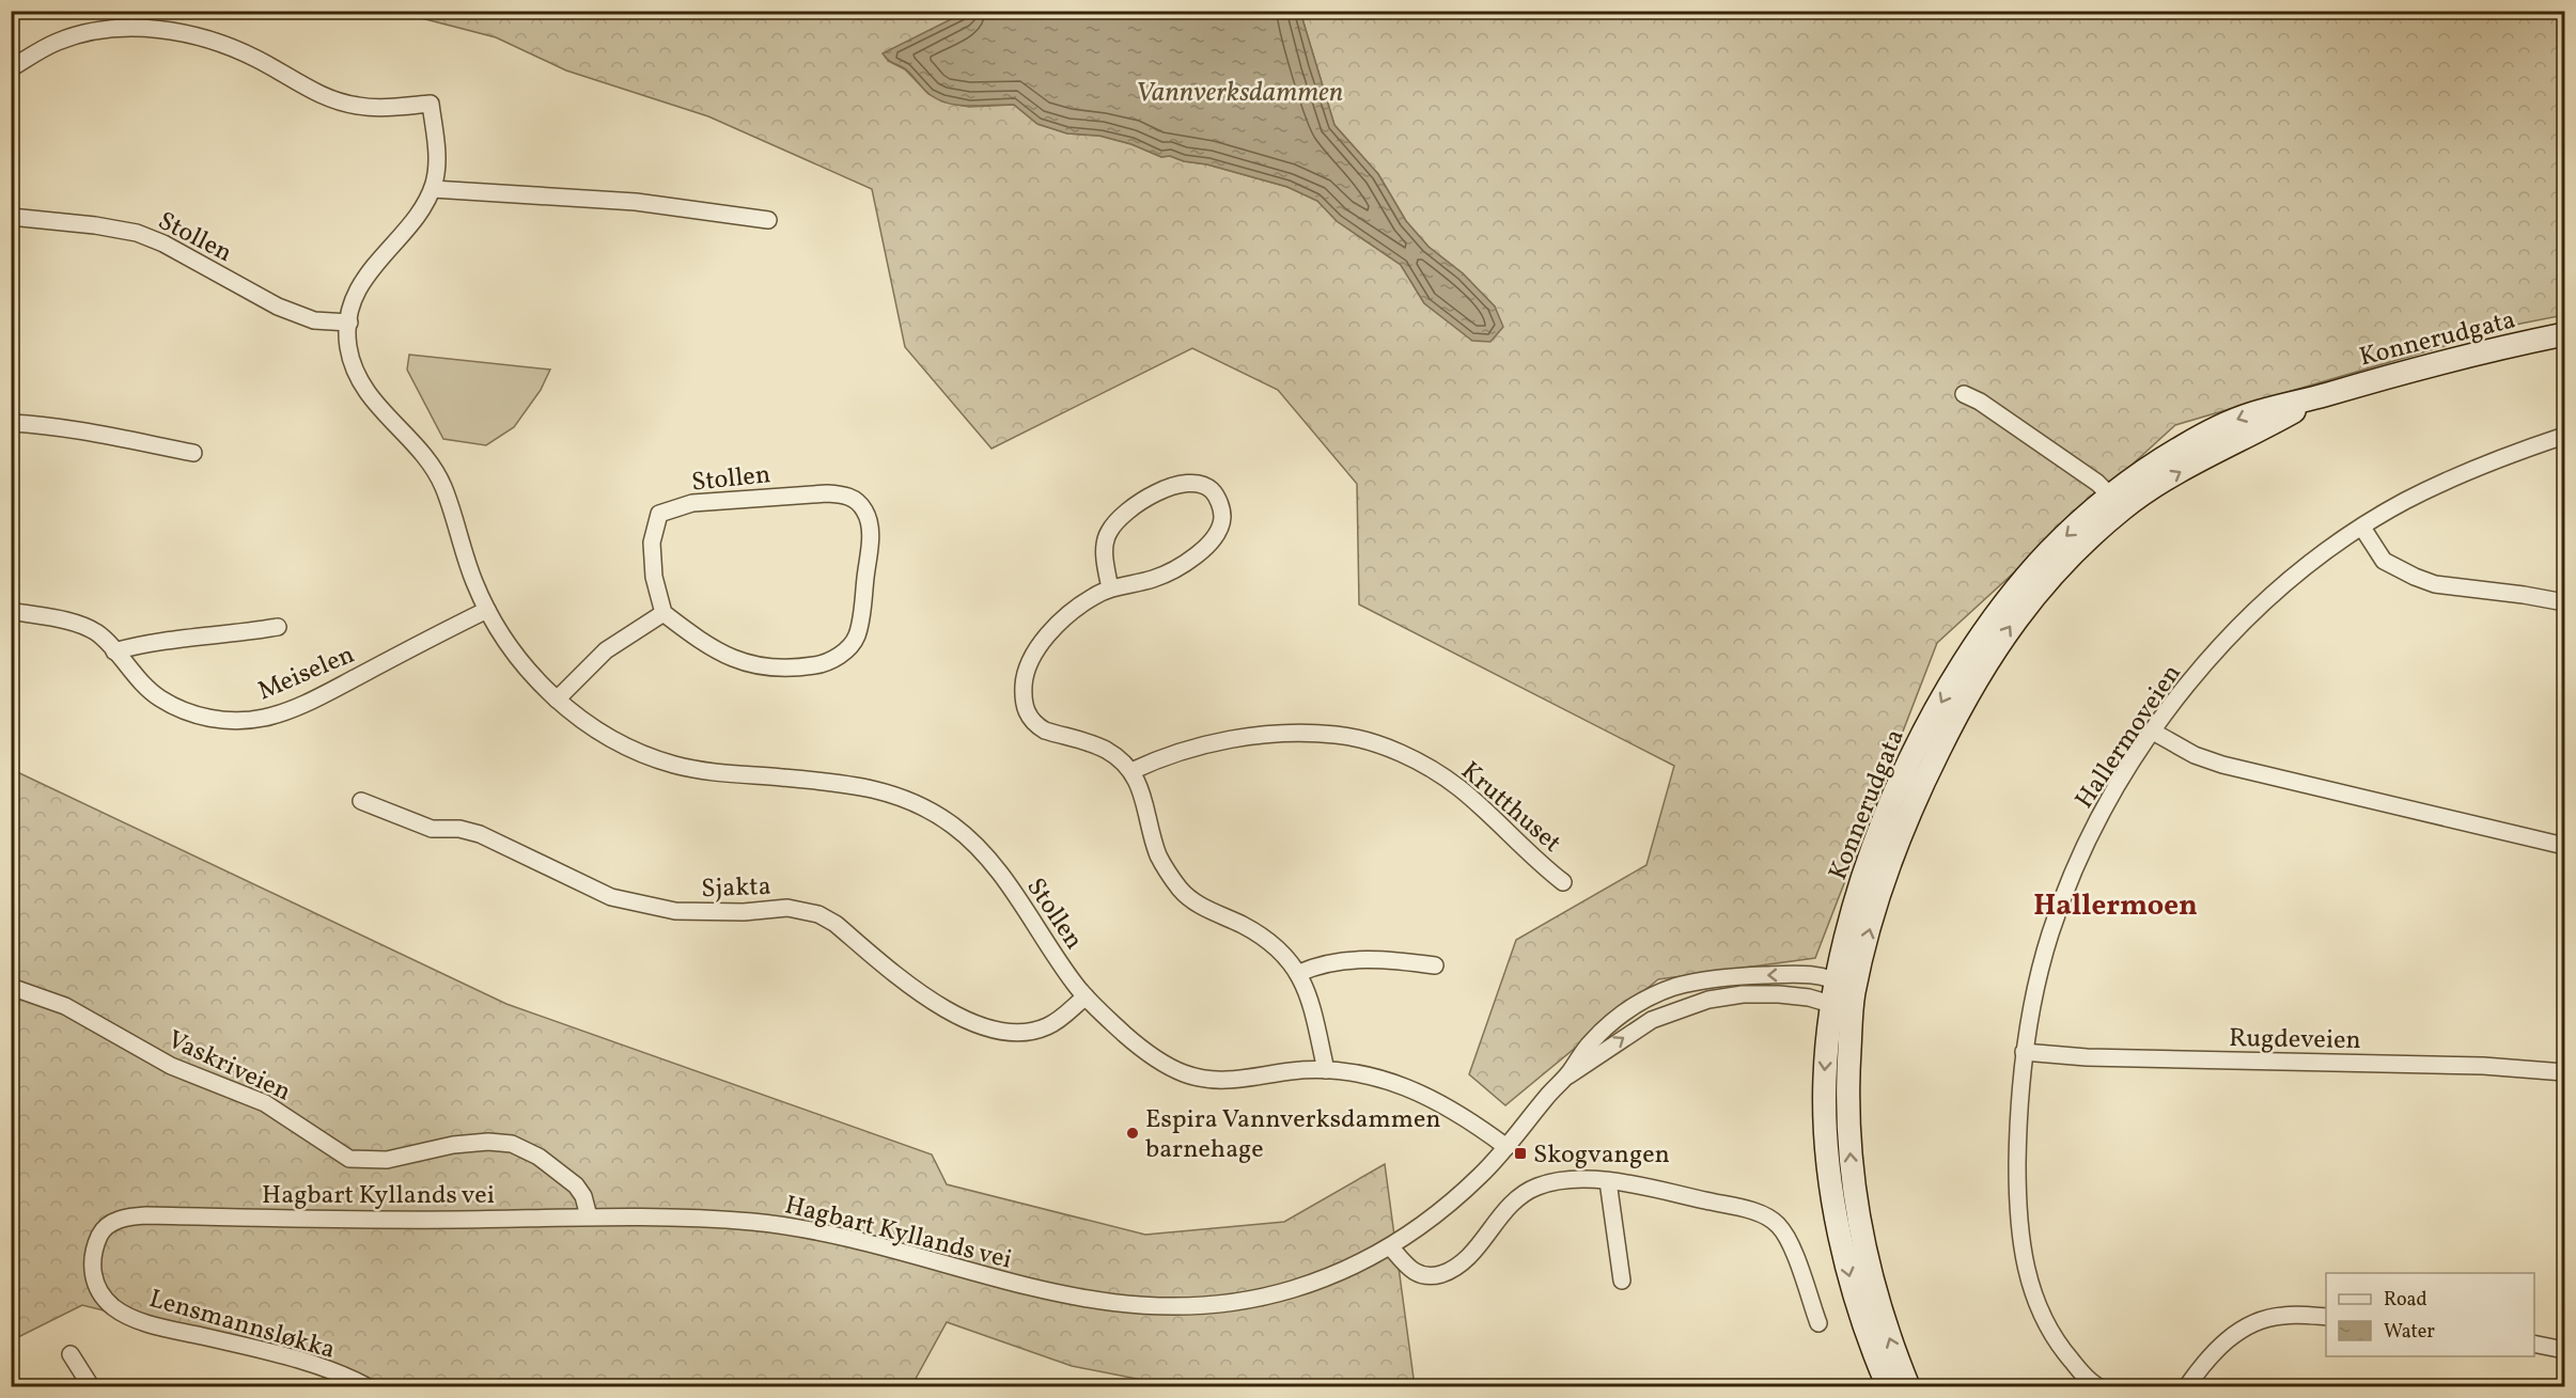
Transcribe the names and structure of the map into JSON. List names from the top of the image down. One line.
{"streets":{"main road":["Konnerudgata"],"street":["Stollen","Meiselen","Hallermoveien","Krutthuset","Sjakta","Rugdeveien","Vaskriveien","Hagbart Kyllands vei","Lensmannsløkka"]},"crossings":[["Stollen","Meiselen"],["Stollen","Sjakta"],["Stollen","Hagbart Kyllands vei"],["Konnerudgata","Hagbart Kyllands vei"],["Hallermoveien","Rugdeveien"],["Vaskriveien","Hagbart Kyllands vei"],["Hagbart Kyllands vei","Lensmannsløkka"]],"districts":["Hallermoen"],"water":["Vannverksdammen"],"places":{"other":["Espira Vannverksdammen barnehage"],"transit":["Skogvangen"]},"legend":["Road","Water"]}
